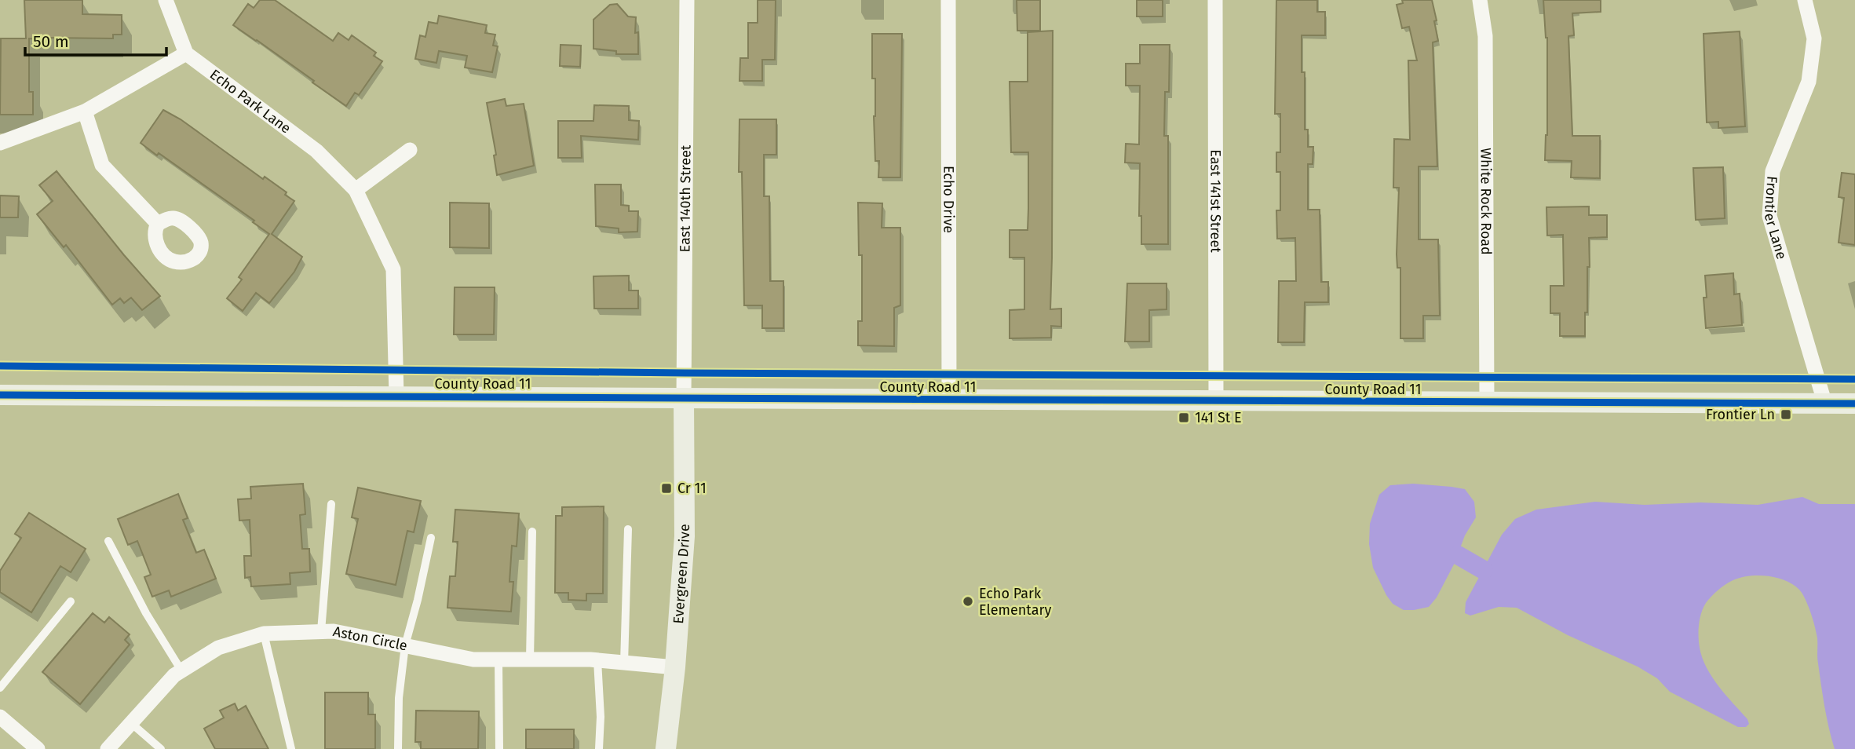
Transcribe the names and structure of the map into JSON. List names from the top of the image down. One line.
{"streets":{"street":["Echo Park Lane","East 140th Street","Echo Drive","East 141st Street","White Rock Road","Frontier Lane","County Road 11","Evergreen Drive","Aston Circle"]},"crossings":[["Echo Park Lane","County Road 11"],["East 140th Street","County Road 11"],["East 140th Street","Evergreen Drive"],["Echo Drive","County Road 11"],["East 141st Street","County Road 11"],["White Rock Road","County Road 11"],["Frontier Lane","County Road 11"],["County Road 11","Evergreen Drive"],["Evergreen Drive","Aston Circle"]],"places":{"transit":["Frontier Ln","141 St E","Cr 11"],"other":["Echo Park Elementary"]},"scale_bar":"50 m"}
